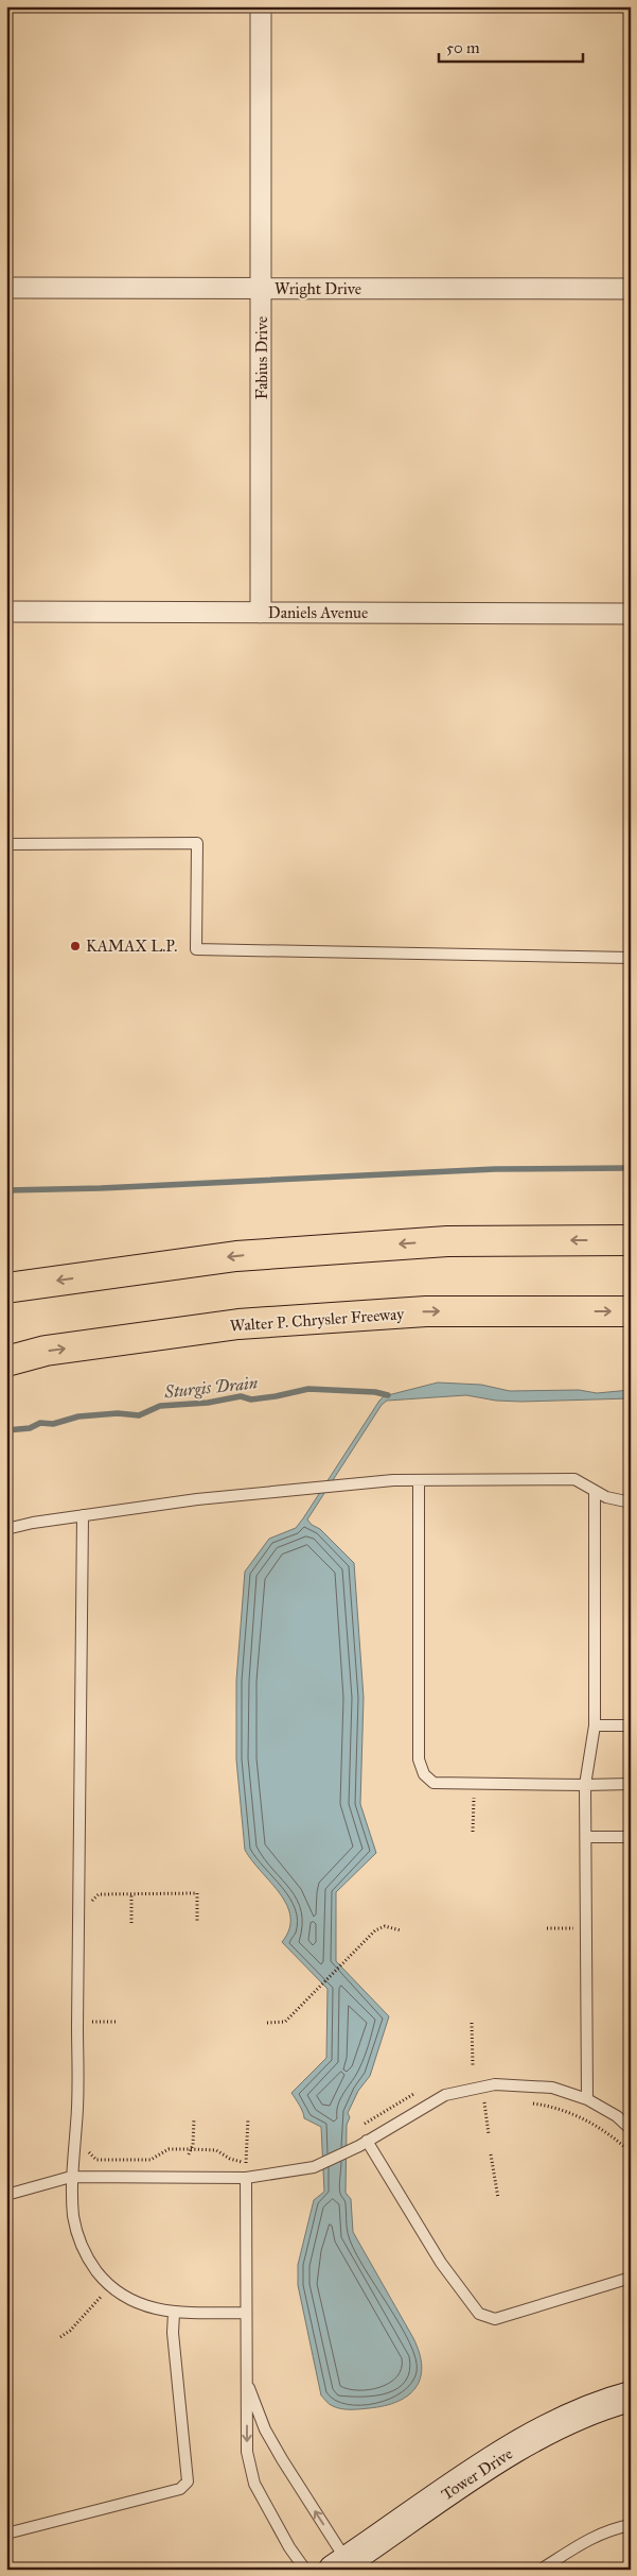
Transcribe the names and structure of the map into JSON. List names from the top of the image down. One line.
{"streets":{"highway":["Walter P. Chrysler Freeway"],"street":["Wright Drive","Fabius Drive","Daniels Avenue","Tower Drive"]},"crossings":[["Wright Drive","Fabius Drive"],["Fabius Drive","Daniels Avenue"]],"water":["Sturgis Drain"],"places":["KAMAX L.P."],"scale_bar":"50 m"}
